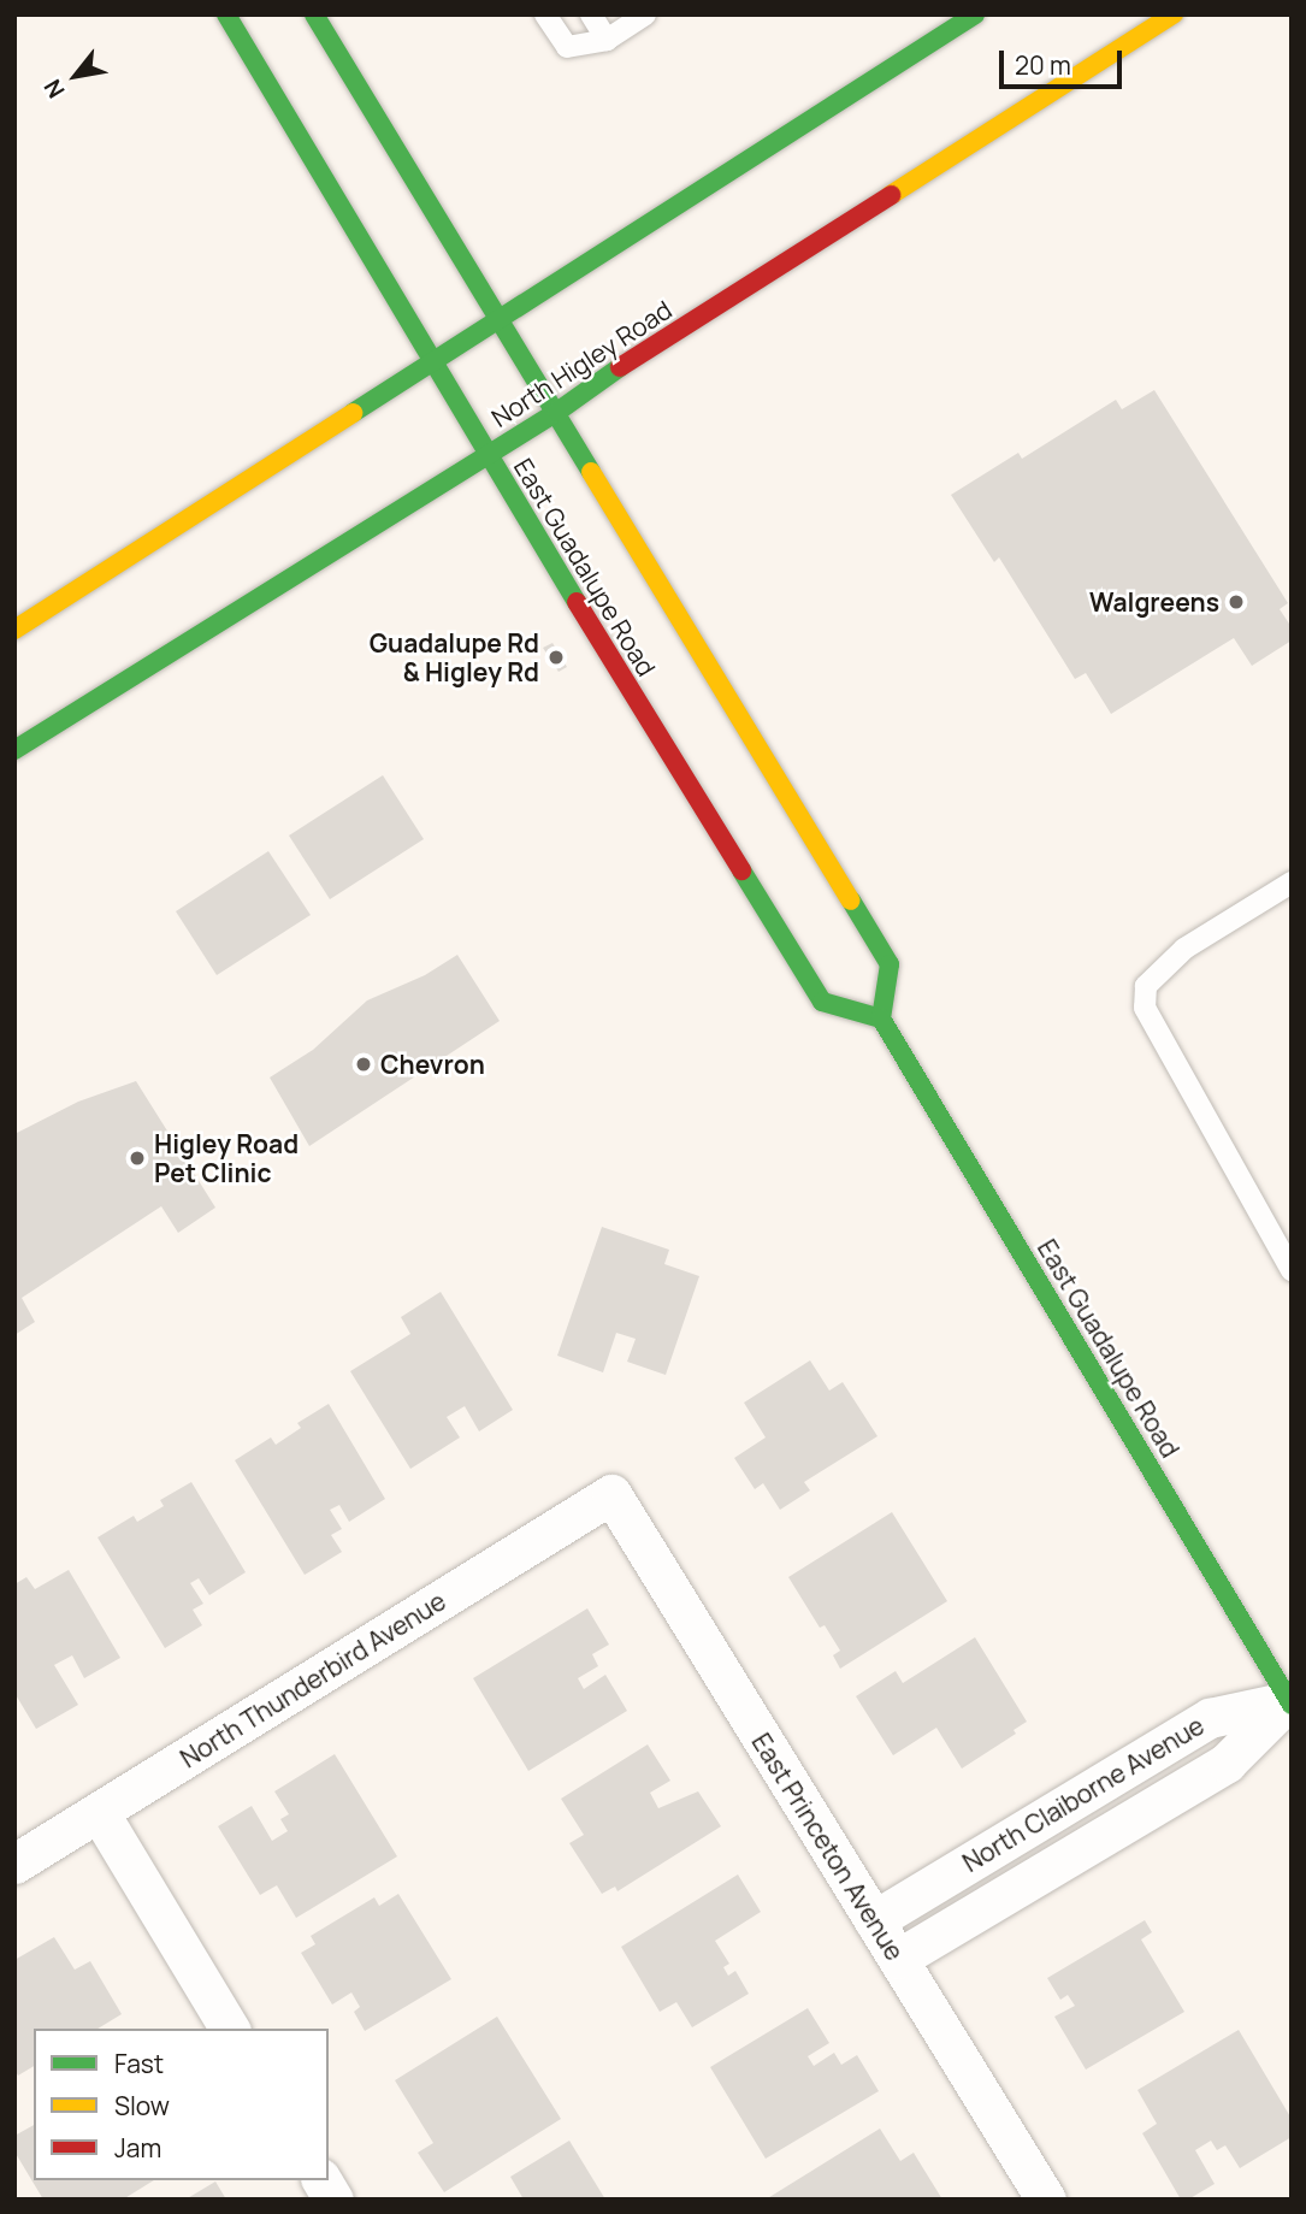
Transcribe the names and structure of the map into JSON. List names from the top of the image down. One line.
{"streets":{"main road":["North Higley Road","East Guadalupe Road"],"street":["North Thunderbird Avenue","North Claiborne Avenue","East Princeton Avenue"]},"crossings":[["North Higley Road","East Guadalupe Road"],["East Guadalupe Road","North Claiborne Avenue"],["North Thunderbird Avenue","East Princeton Avenue"],["North Claiborne Avenue","East Princeton Avenue"]],"places":["Walgreens","Guadalupe Rd & Higley Rd","Chevron","Higley Road Pet Clinic"],"legend":["Fast","Slow","Jam"],"scale_bar":"20 m","north":"bottom left"}
